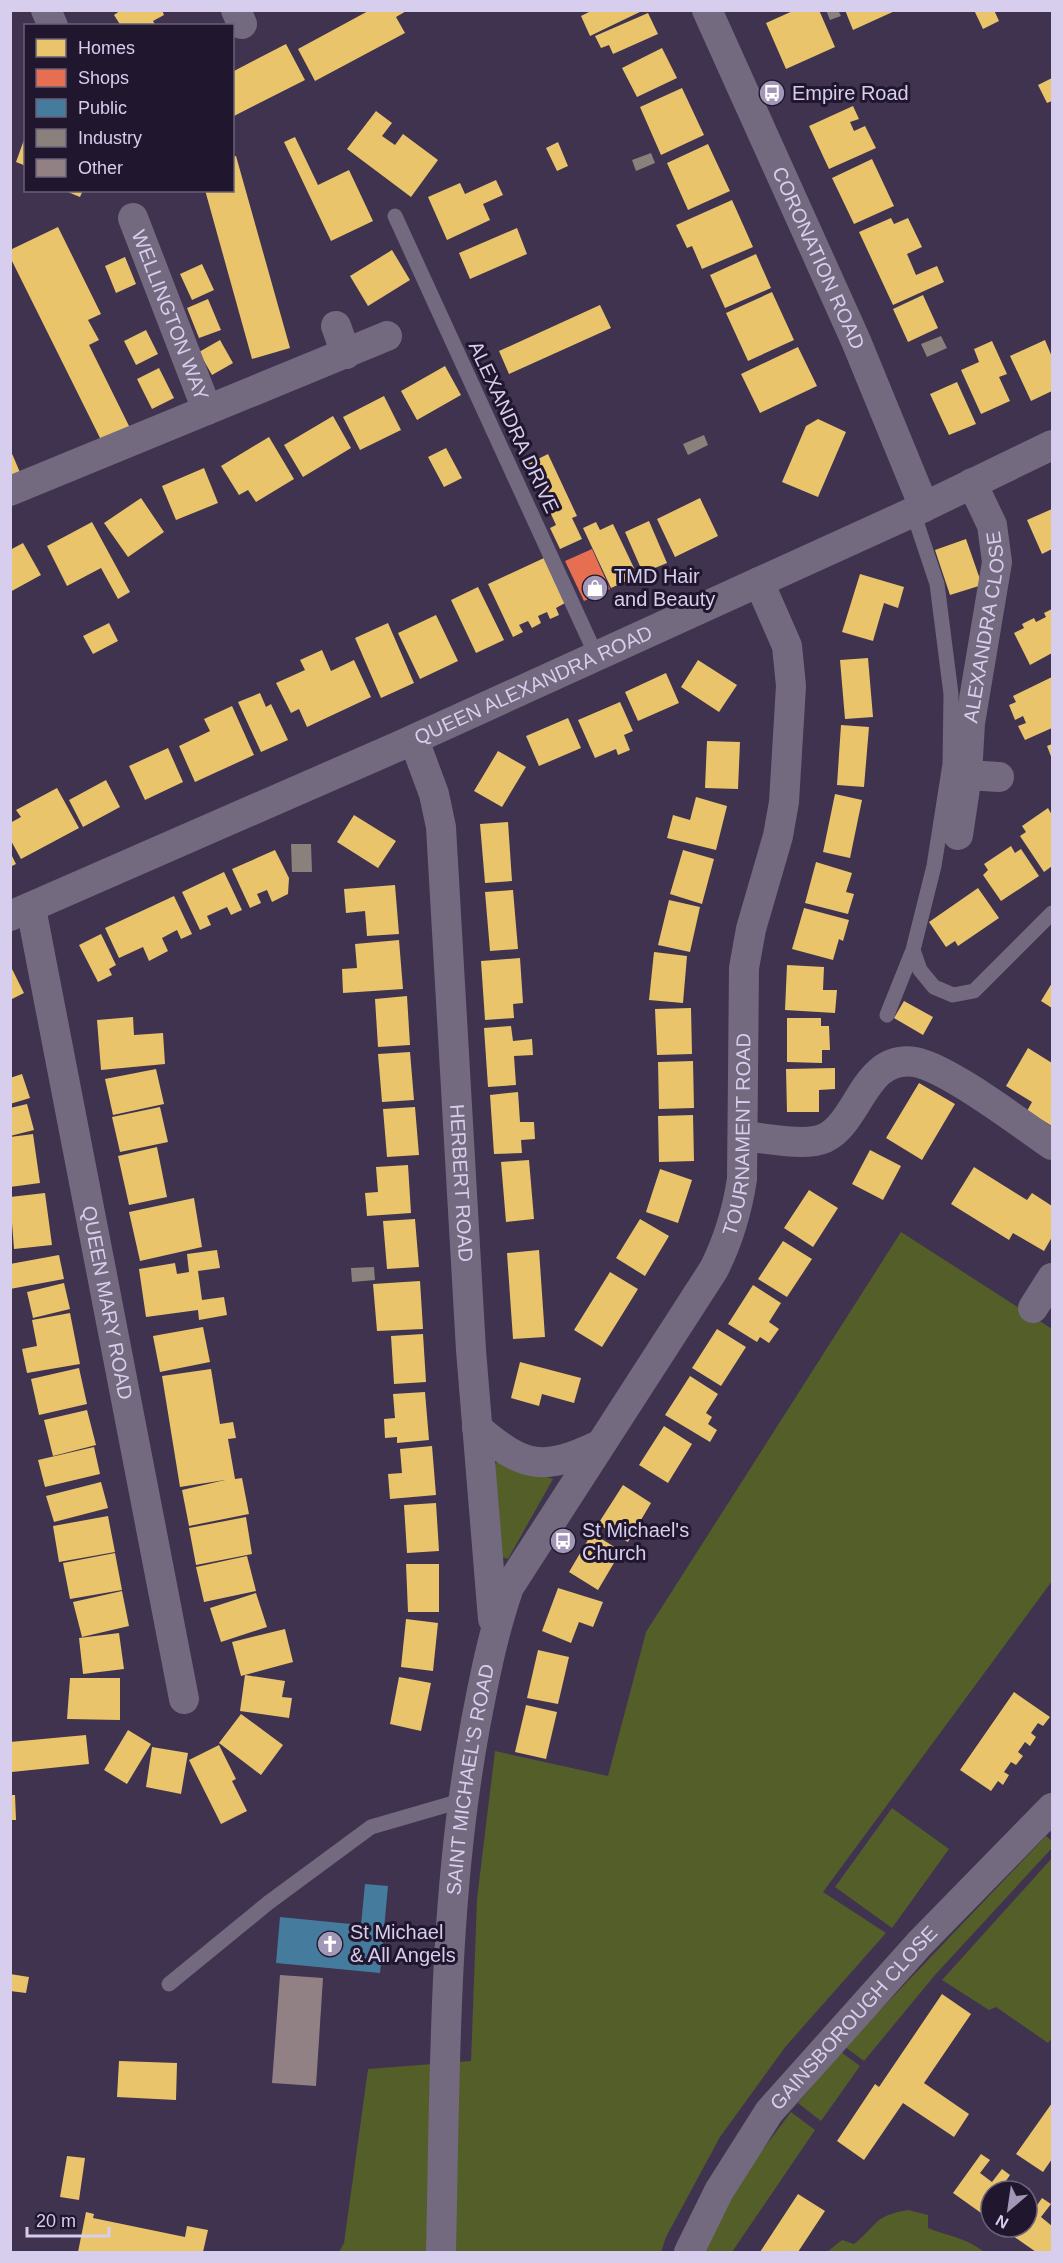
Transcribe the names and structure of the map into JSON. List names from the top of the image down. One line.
{"streets":{"street":["CORONATION ROAD","WELLINGTON WAY","ALEXANDRA CLOSE","QUEEN ALEXANDRA ROAD","TOURNAMENT ROAD","HERBERT ROAD","QUEEN MARY ROAD","SAINT MICHAEL'S ROAD","GAINSBOROUGH CLOSE"],"lane":["ALEXANDRA DRIVE"]},"crossings":[["CORONATION ROAD","QUEEN ALEXANDRA ROAD"],["ALEXANDRA DRIVE","QUEEN ALEXANDRA ROAD"],["ALEXANDRA CLOSE","QUEEN ALEXANDRA ROAD"],["QUEEN ALEXANDRA ROAD","TOURNAMENT ROAD"],["QUEEN ALEXANDRA ROAD","HERBERT ROAD"],["QUEEN ALEXANDRA ROAD","QUEEN MARY ROAD"],["TOURNAMENT ROAD","HERBERT ROAD"],["TOURNAMENT ROAD","SAINT MICHAEL'S ROAD"],["HERBERT ROAD","SAINT MICHAEL'S ROAD"]],"places":{"bus stop":["Empire Road","St Michael's Church"],"shop":["TMD Hair and Beauty"],"church":["St Michael & All Angels"]},"legend":["Homes","Shops","Public","Industry","Other"],"scale_bar":"20 m","north":"bottom left"}
